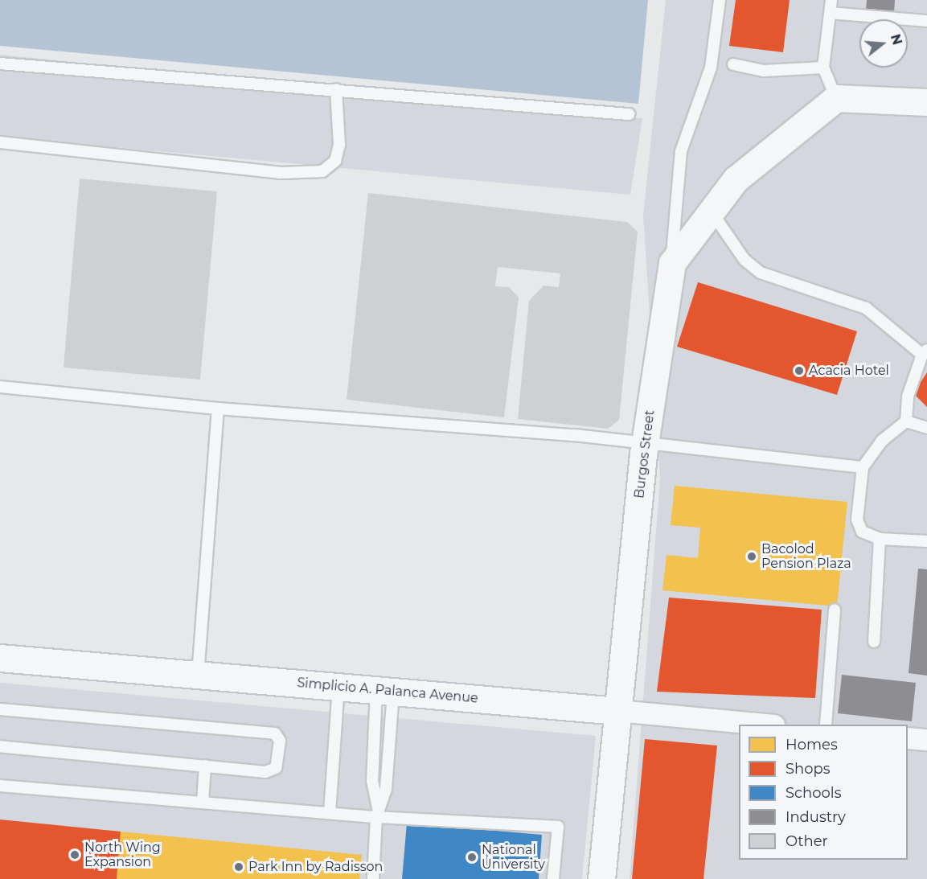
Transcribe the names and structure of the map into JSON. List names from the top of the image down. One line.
{"streets":{"street":["Burgos Street","Simplicio A. Palanca Avenue"]},"crossings":[["Burgos Street","Simplicio A. Palanca Avenue"]],"places":["Acacia Hotel","Bacolod Pension Plaza","North Wing Expansion","National University","Park Inn by Radisson"],"legend":["Homes","Shops","Schools","Industry","Other"],"north":"right"}
